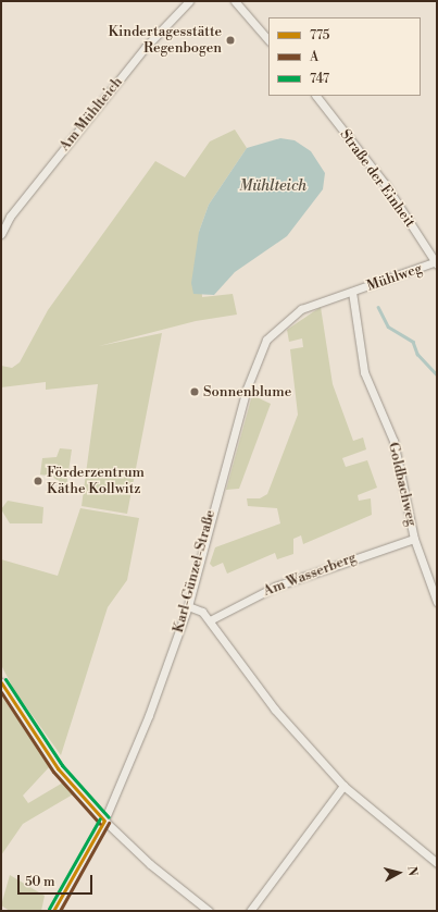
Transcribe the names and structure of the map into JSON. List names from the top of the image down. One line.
{"streets":{"street":["Am Mühlteich","Straße der Einheit","Mühlweg","Goldbachweg","Karl-Günzel-Straße","Am Wasserberg"]},"crossings":[["Straße der Einheit","Mühlweg"],["Mühlweg","Goldbachweg"],["Mühlweg","Karl-Günzel-Straße"],["Goldbachweg","Karl-Günzel-Straße"],["Goldbachweg","Am Wasserberg"]],"water":["Mühlteich"],"places":["Kindertagesstätte Regenbogen","Sonnenblume","Förderzentrum Käthe Kollwitz"],"lines":["transit line 747","transit line 775","transit line A"],"legend":["775","A","747"],"scale_bar":"50 m","north":"right"}
